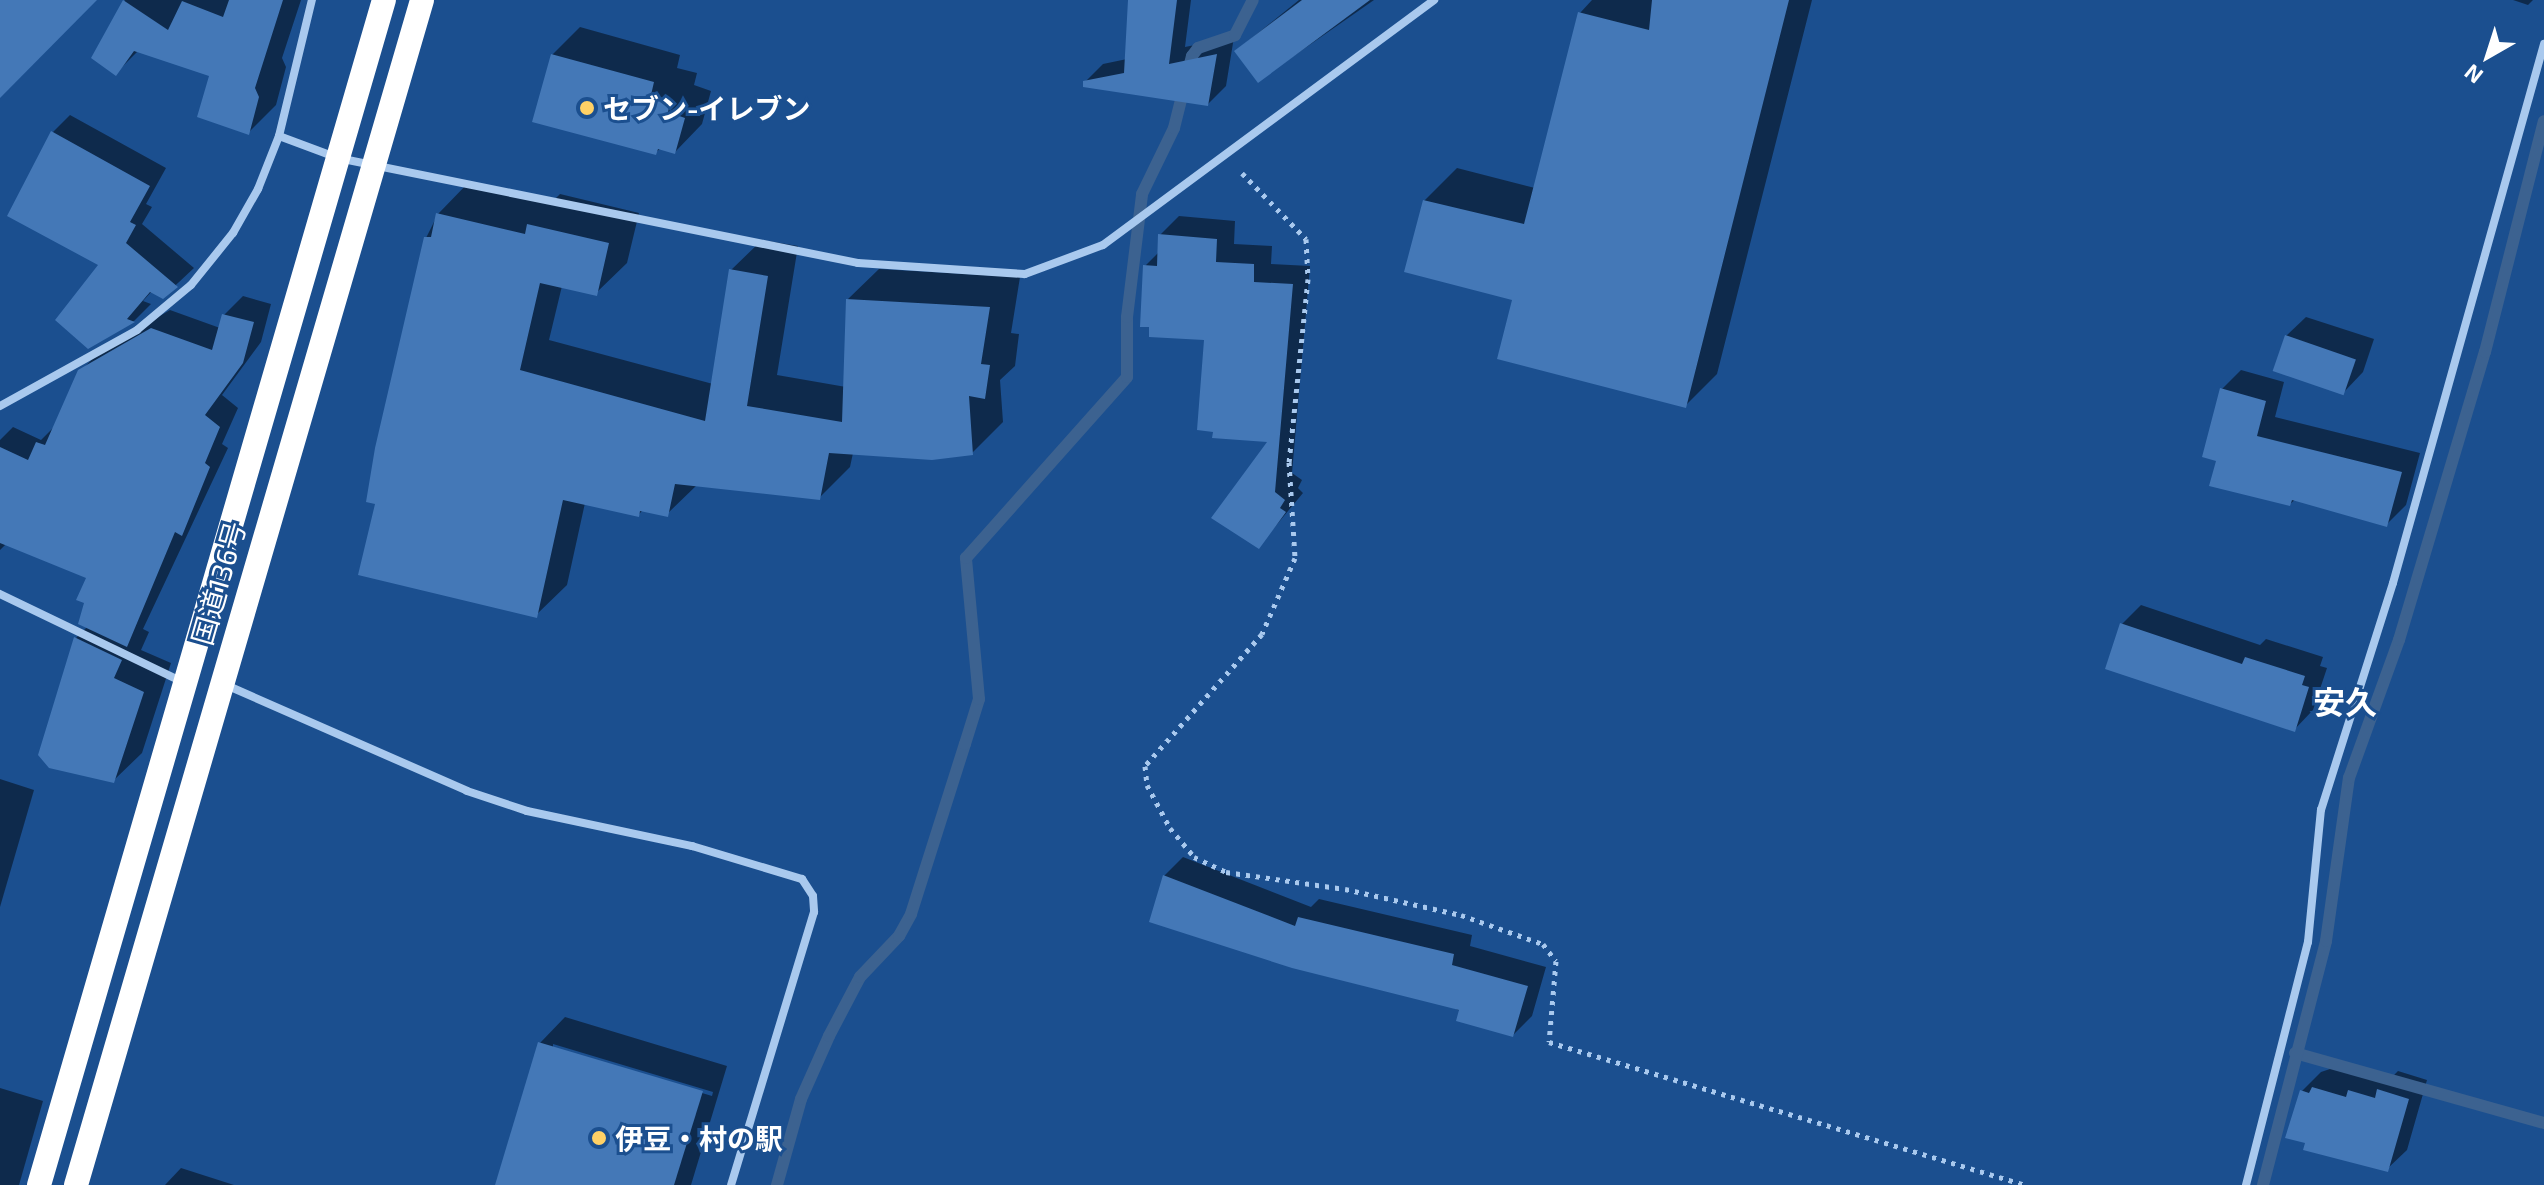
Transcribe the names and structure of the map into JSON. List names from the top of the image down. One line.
{"streets":{"highway":["国道136号"]},"districts":["安久"],"places":["セブン-イレブン","伊豆・村の駅"],"north":"bottom left"}
